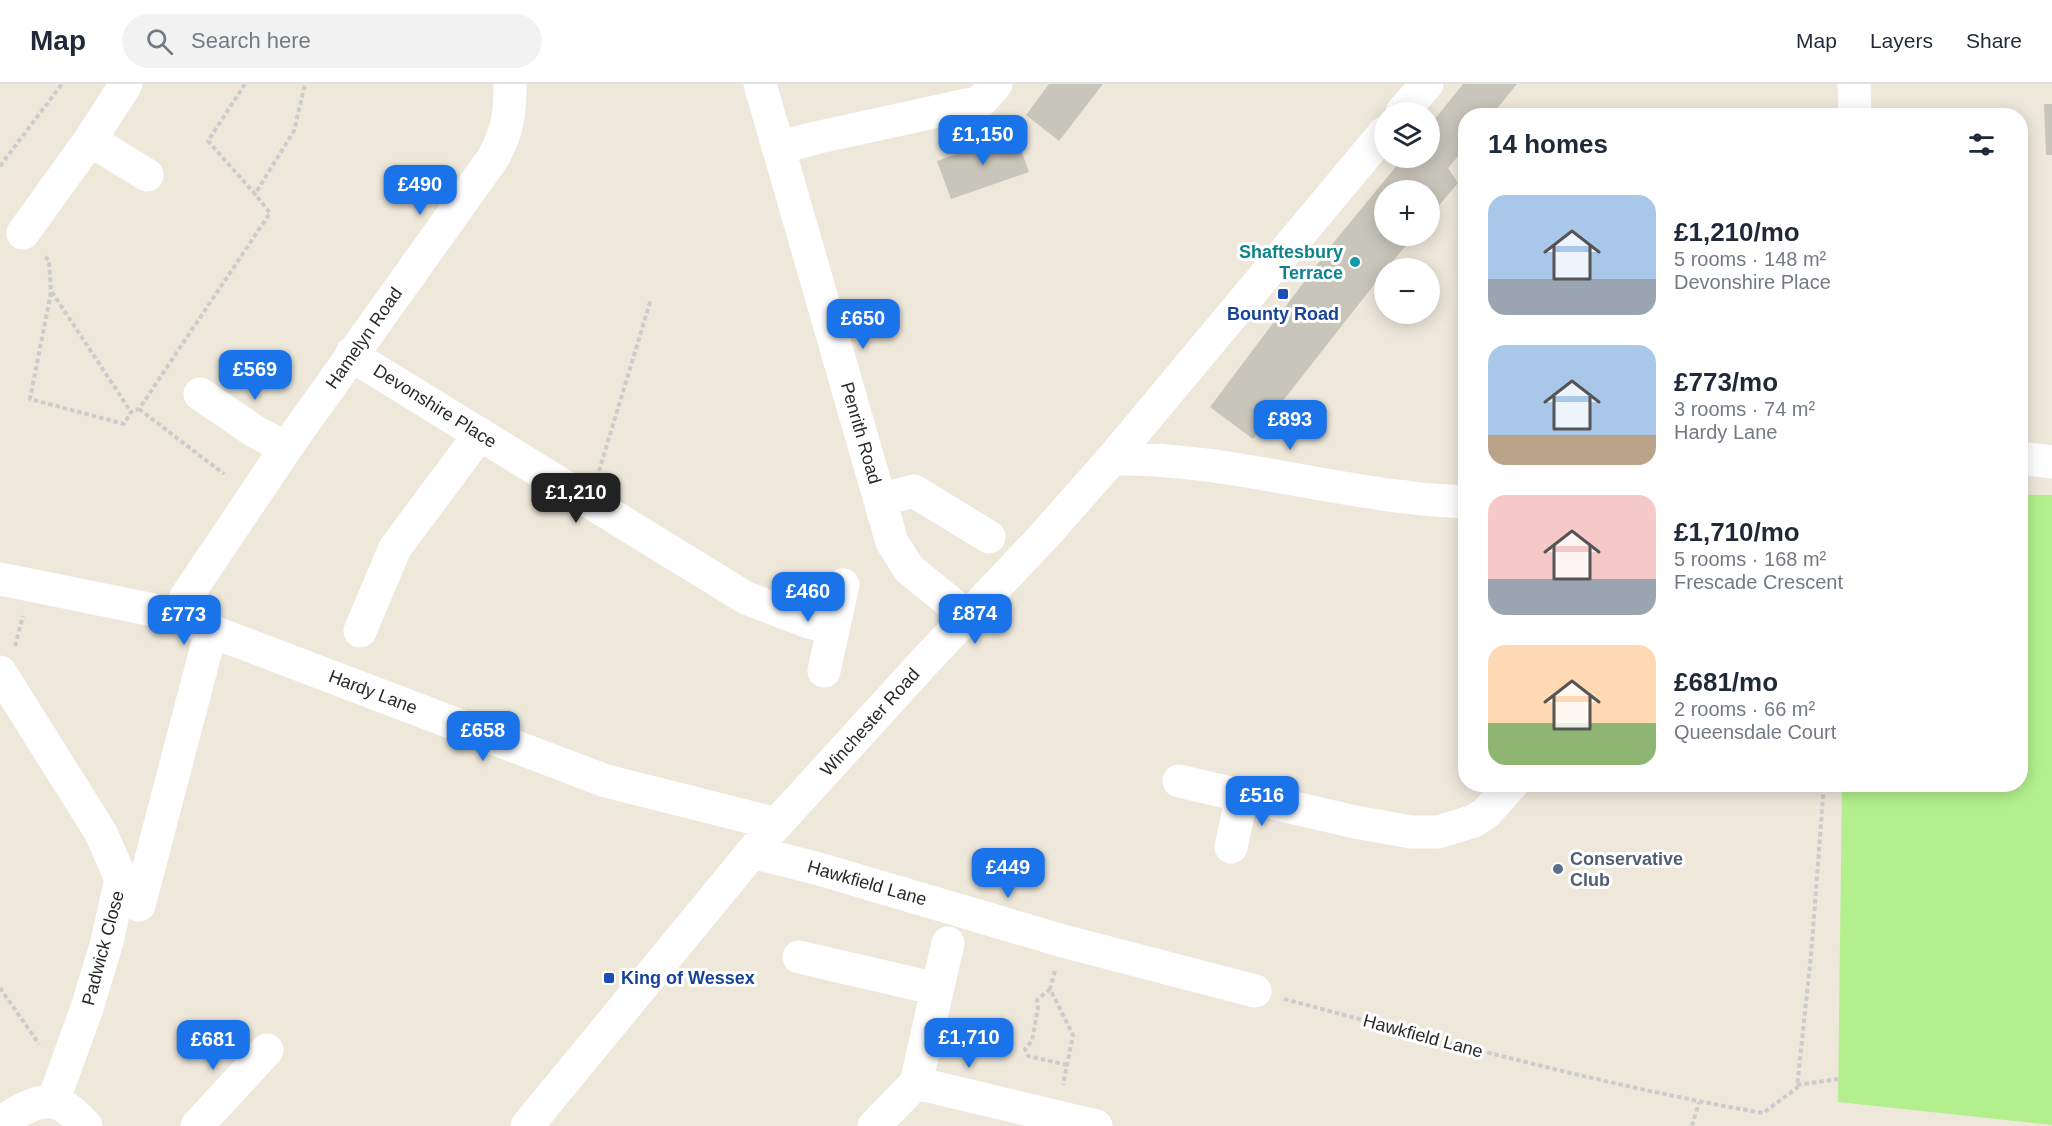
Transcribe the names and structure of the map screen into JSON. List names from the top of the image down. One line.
{"streets":{"street":["Hamelyn Road","Devonshire Place","Penrith Road","Hardy Lane","Winchester Road","Hawkfield Lane","Padwick Close"]},"crossings":[["Hamelyn Road","Devonshire Place"],["Hamelyn Road","Hardy Lane"],["Penrith Road","Winchester Road"],["Hardy Lane","Winchester Road"],["Winchester Road","Hawkfield Lane"]],"places":{"other":["Shaftesbury Terrace","Conservative Club"],"transit":["Bounty Road","King of Wessex"]},"page":{"header":"Map","search":"Search here","nav":["Map","Layers","Share"],"map_buttons":["+","−"],"heading":"14 homes","price":["£1,150","£490","£650","£569","£893","£1,210","£460","£874","£773","£658","£516","£449","£1,710","£681"],"list":[{"name":"£1,210/mo","note":"5 rooms · 148 m² · Devonshire Place"},{"name":"£773/mo","note":"3 rooms · 74 m² · Hardy Lane"},{"name":"£1,710/mo","note":"5 rooms · 168 m² · Frescade Crescent"},{"name":"£681/mo","note":"2 rooms · 66 m² · Queensdale Court"}]}}
